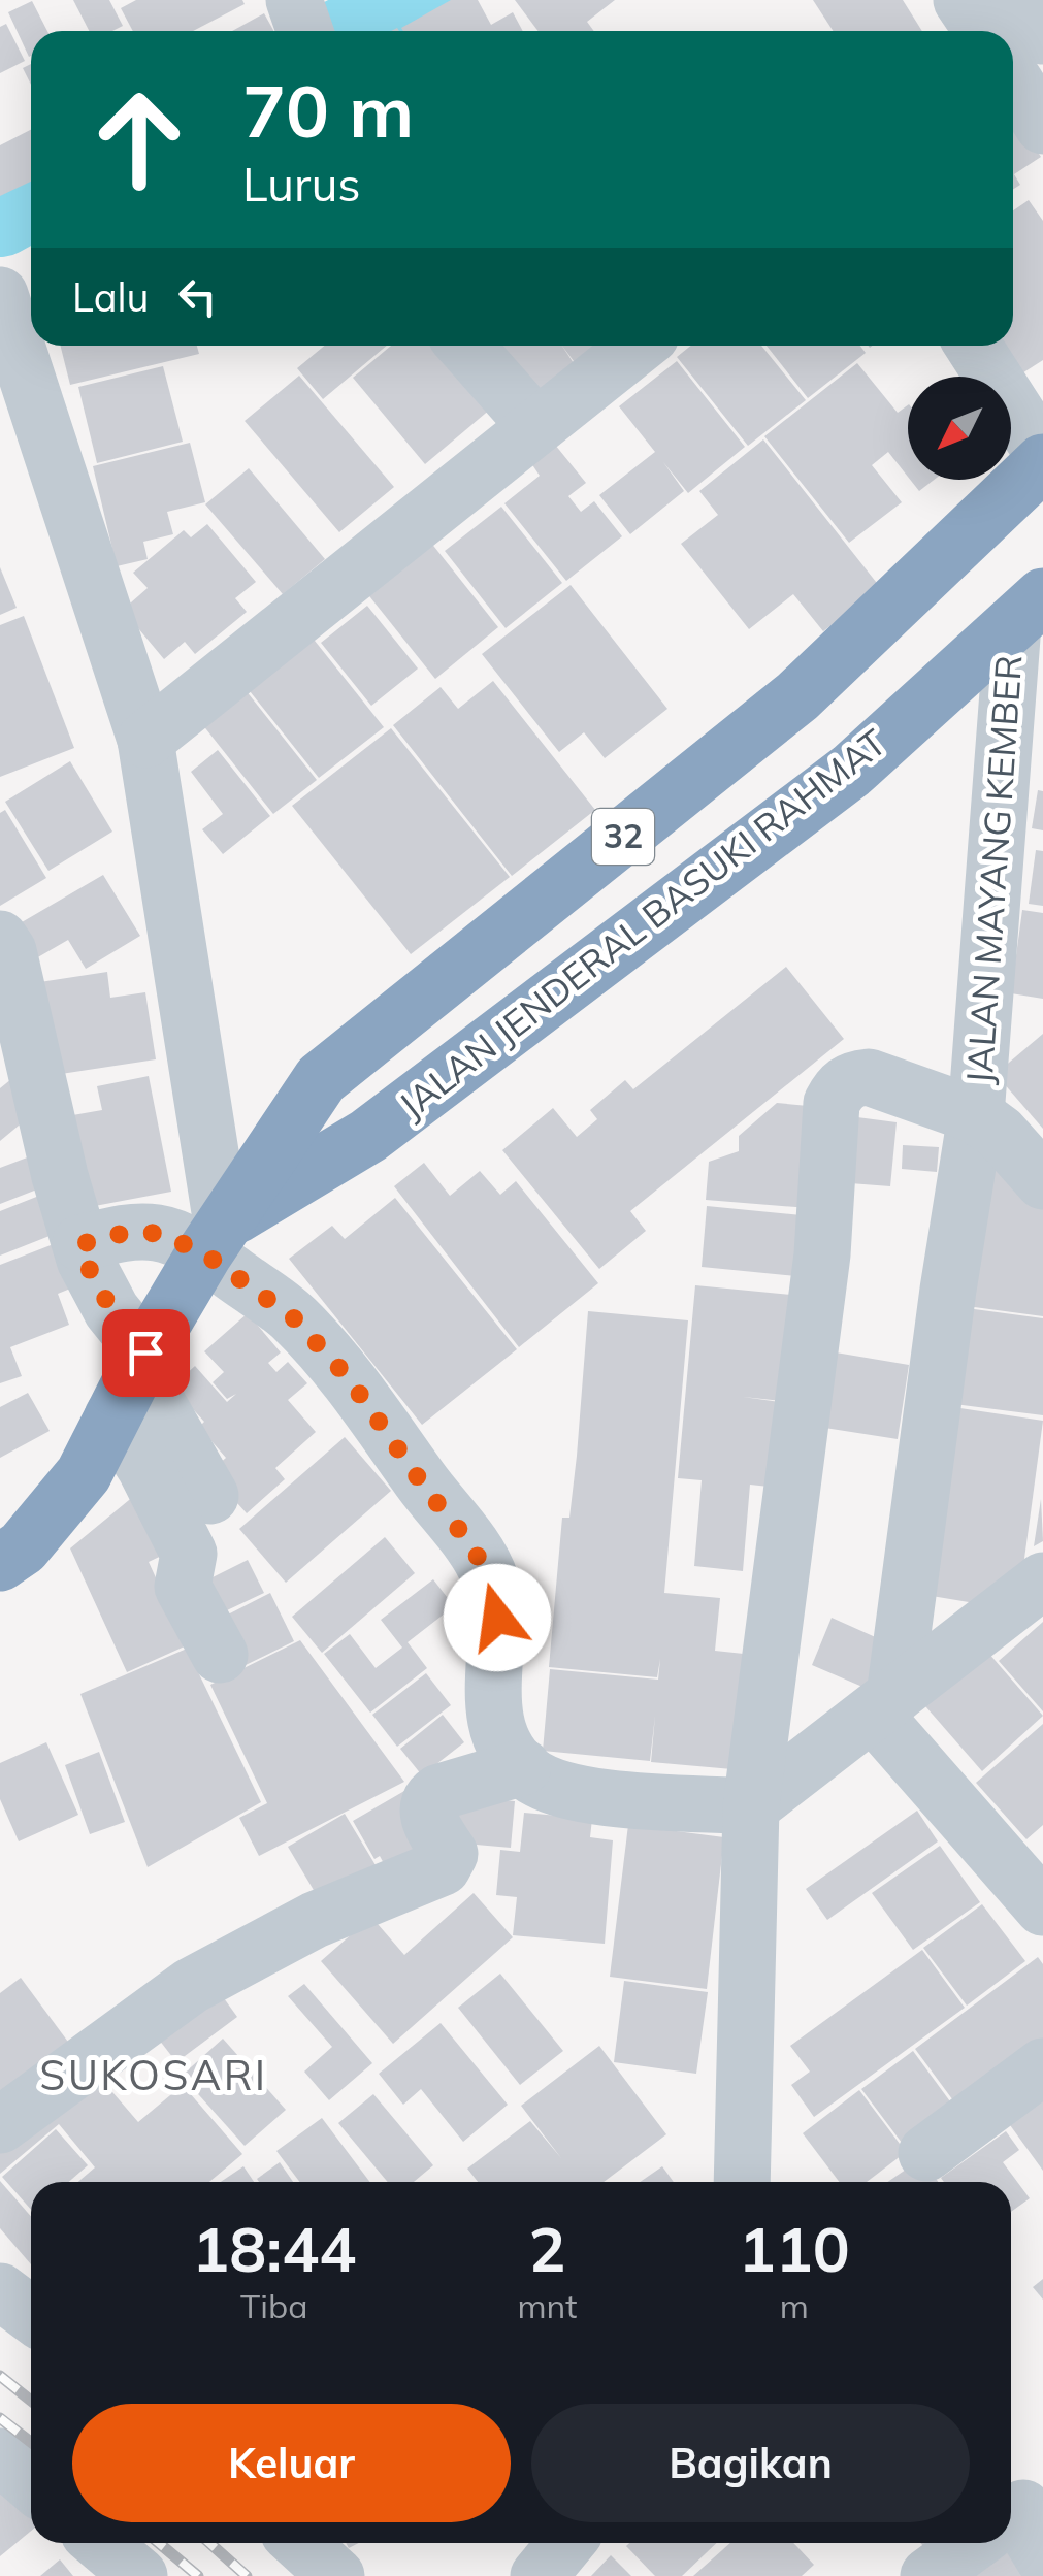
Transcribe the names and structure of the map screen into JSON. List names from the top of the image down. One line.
{"streets":{"highway":["32","JALAN JENDERAL BASUKI RAHMAT"],"street":["JALAN MAYANG KEMBER"]},"crossings":[["JALAN MAYANG KEMBER","JALAN JENDERAL BASUKI RAHMAT"]],"districts":["SUKOSARI"],"north":"bottom left","page":{"turn":["70 m","Lurus"],"then":"Lalu","eta":["18:44","Tiba","2","mnt","110","m"],"buttons":["Keluar","Bagikan"]}}
